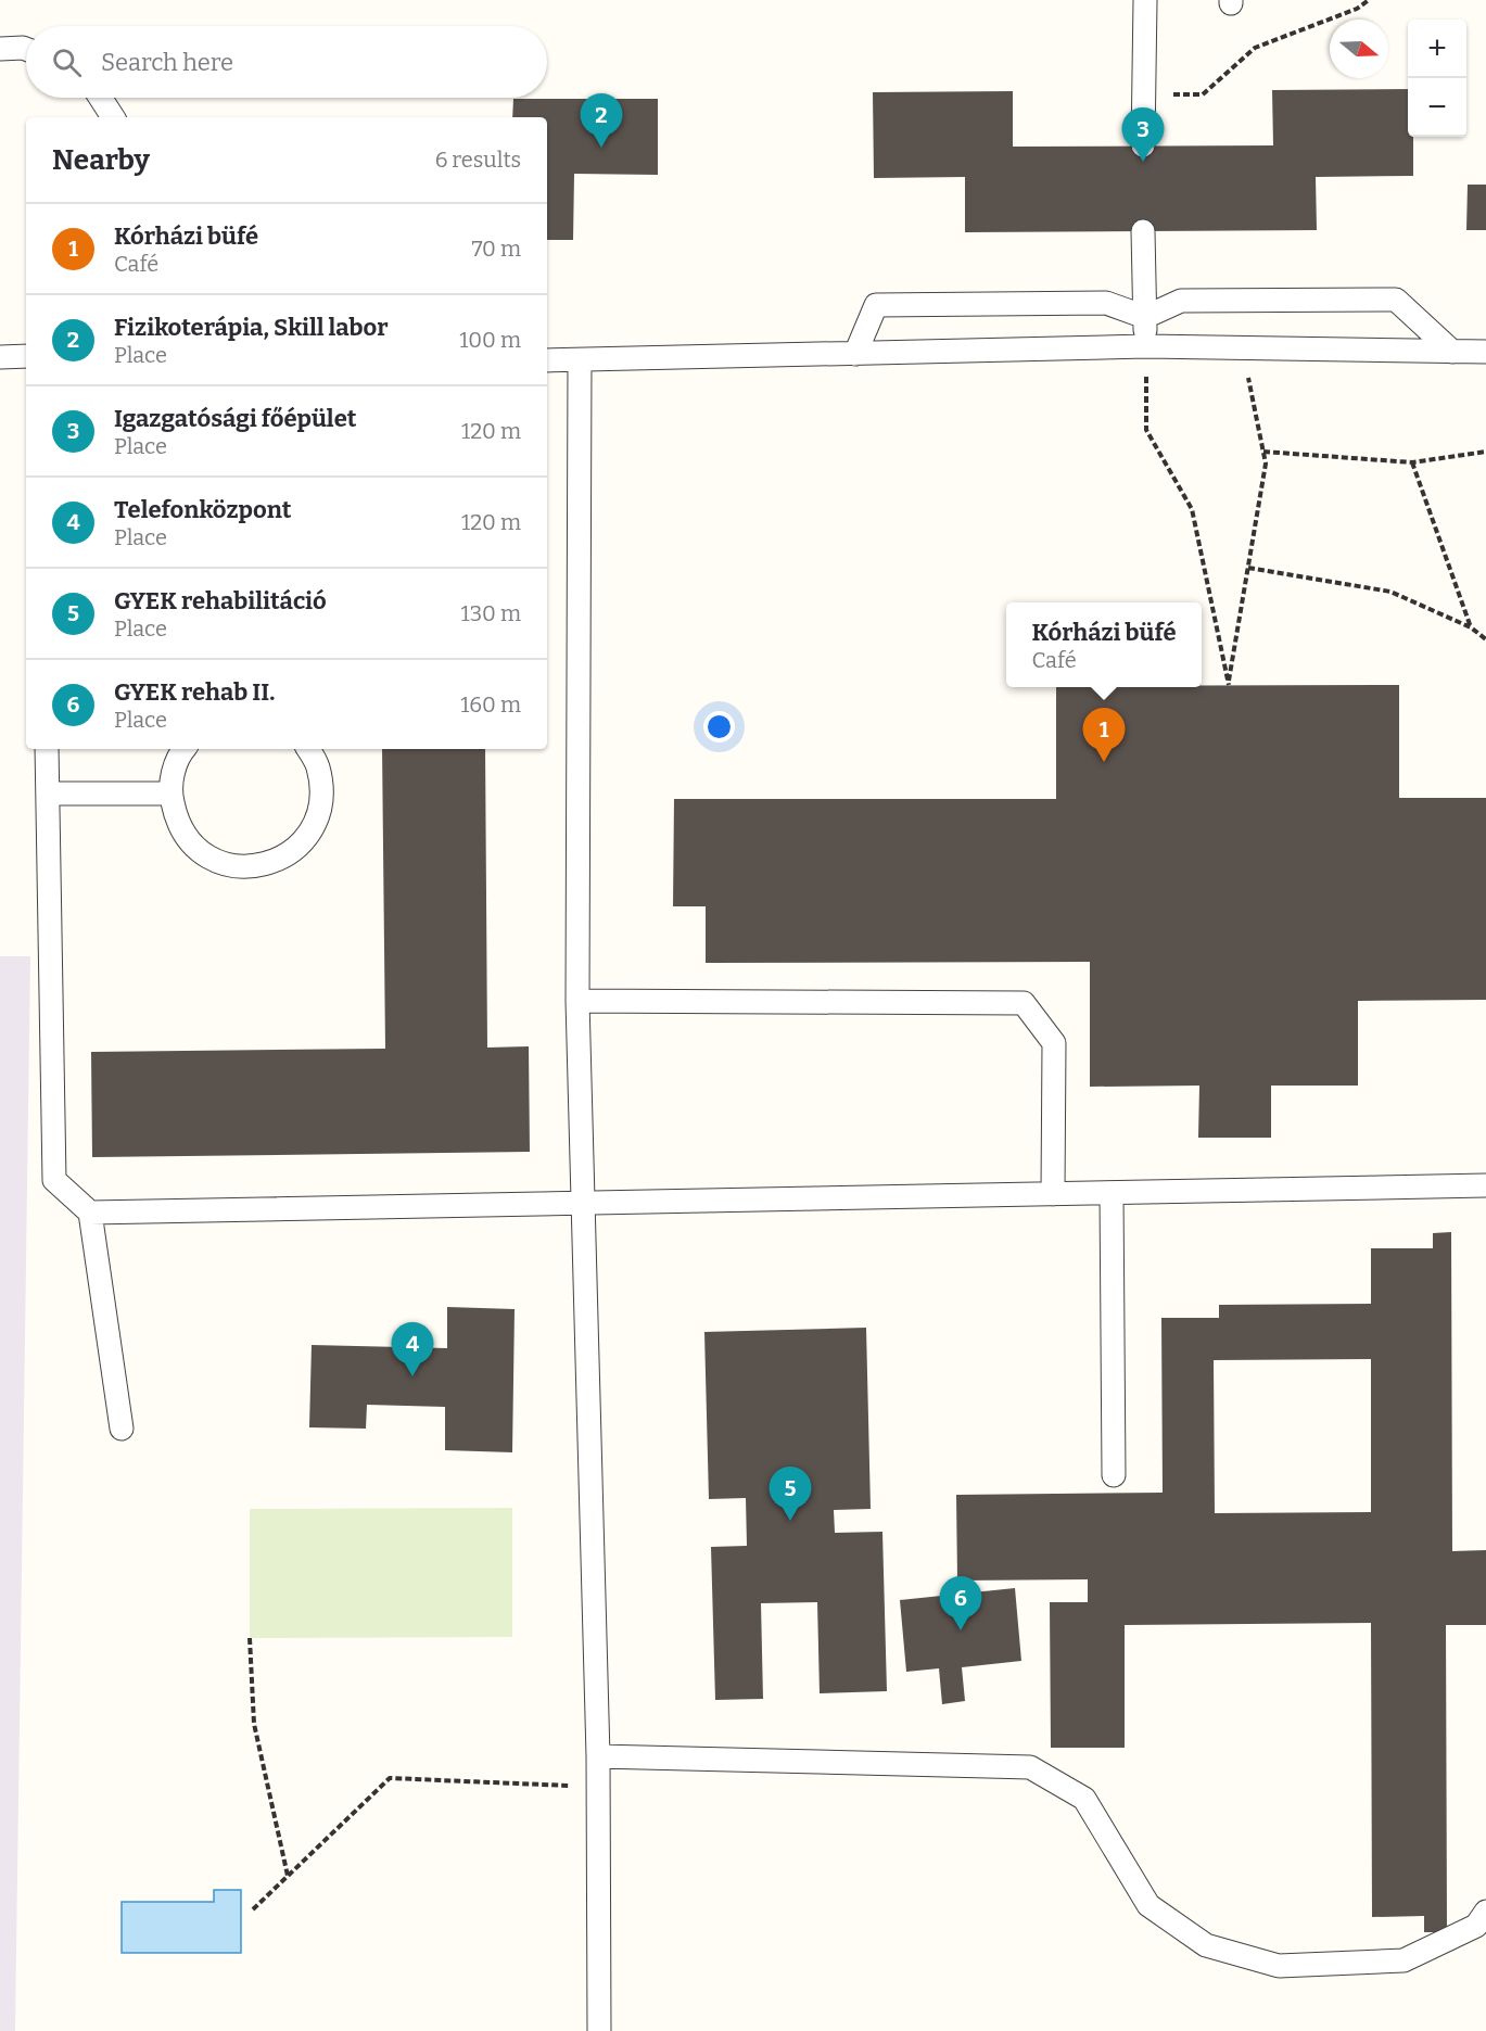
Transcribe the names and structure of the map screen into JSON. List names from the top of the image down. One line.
{"north":"right","page":{"map_buttons":["+","−"],"search":"Search here","pins":["2","3","1","4","5","6"],"heading":["Nearby","6 results"],"list":[{"mark":"1","name":"Kórházi büfé","note":"Café","value":"70 m"},{"mark":"2","name":"Fizikoterápia, Skill labor","note":"Place","value":"100 m"},{"mark":"3","name":"Igazgatósági főépület","note":"Place","value":"120 m"},{"mark":"4","name":"Telefonközpont","note":"Place","value":"120 m"},{"mark":"5","name":"GYEK rehabilitáció","note":"Place","value":"130 m"},{"mark":"6","name":"GYEK rehab II.","note":"Place","value":"160 m"}],"popup":["Kórházi büfé","Café"]}}
